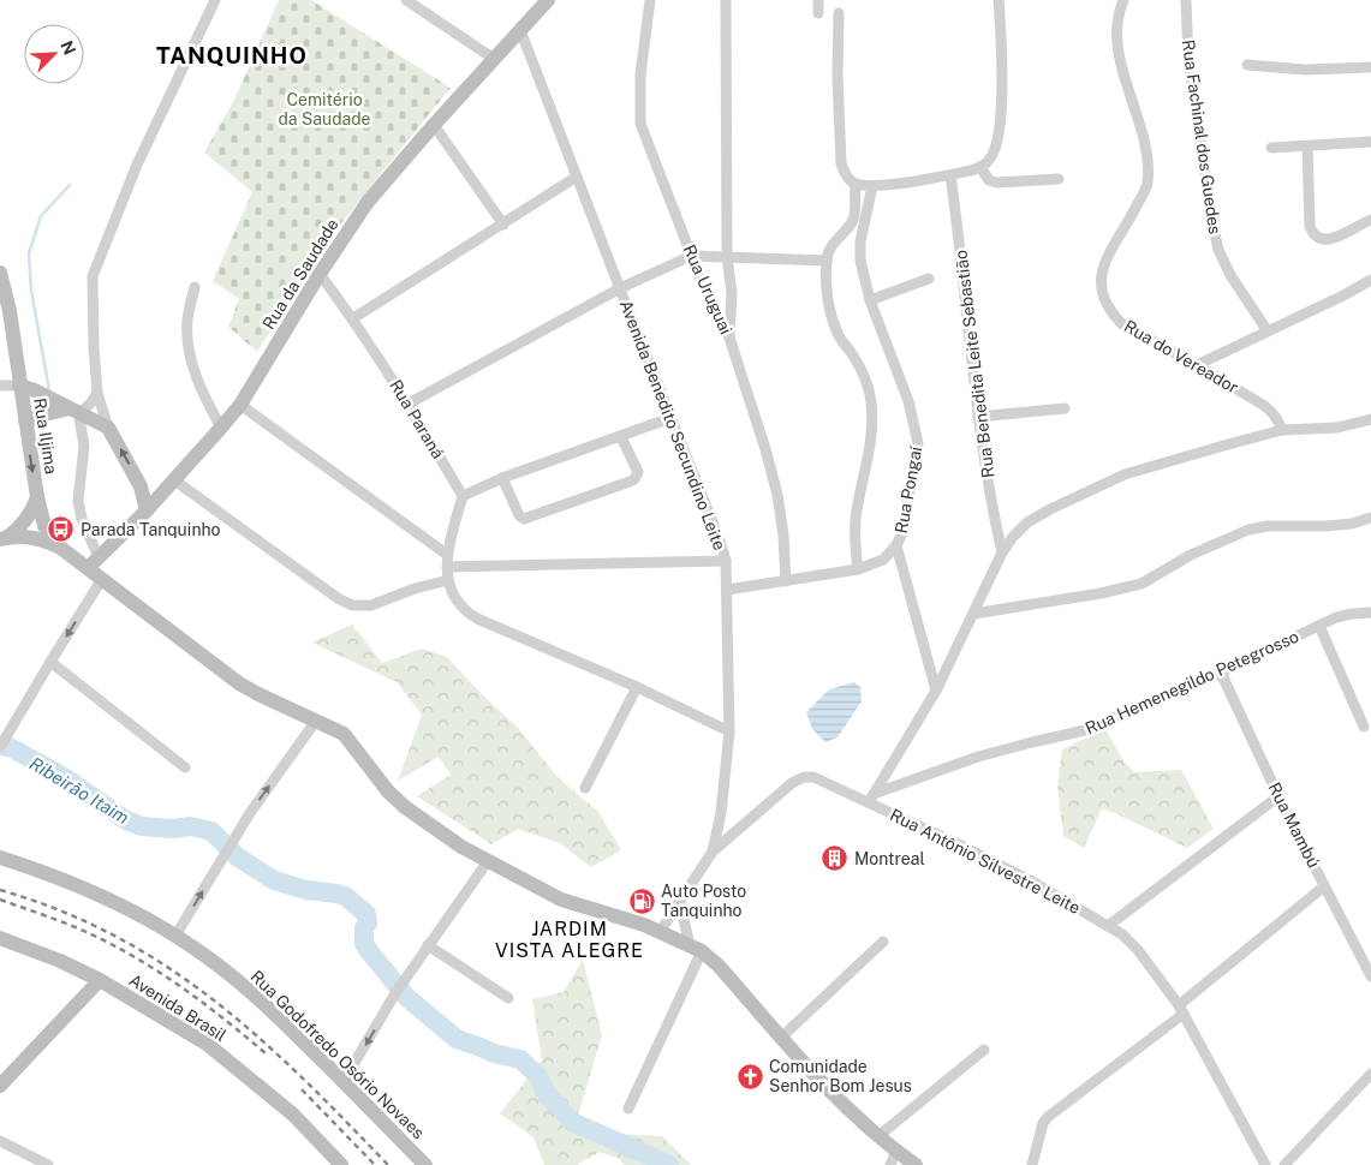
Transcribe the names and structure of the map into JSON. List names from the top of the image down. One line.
{"streets":{"main road":["Rua da Saudade","Rua Iljima","Avenida Brasil","Rua Godofredo Osório Novaes"],"street":["Rua Fachinal dos Guedes","Rua Uruguai","Rua do Vereador","Rua Benedita Leite Sebastião","Rua Paraná","Avenida Benedito Secundino Leite","Rua Pongaí","Rua Hemenegildo Petegrosso","Rua Mambú","Rua Antônio Silvestre Leite"]},"crossings":[["Rua da Saudade","Rua Paraná"],["Rua da Saudade","Avenida Benedito Secundino Leite"],["Rua da Saudade","Rua Iljima"],["Avenida Benedito Secundino Leite","Rua Iljima"],["Avenida Benedito Secundino Leite","Rua Antônio Silvestre Leite"],["Rua Hemenegildo Petegrosso","Rua Mambú"],["Rua Hemenegildo Petegrosso","Rua Antônio Silvestre Leite"]],"districts":["TANQUINHO","JARDIM VISTA ALEGRE"],"water":["Ribeirão Itaim"],"parks":["Cemitério da Saudade"],"places":{"bus stop":["Parada Tanquinho"],"building":["Montreal"],"fuel station":["Auto Posto Tanquinho"],"church":["Comunidade Senhor Bom Jesus"]},"north":"top right"}
